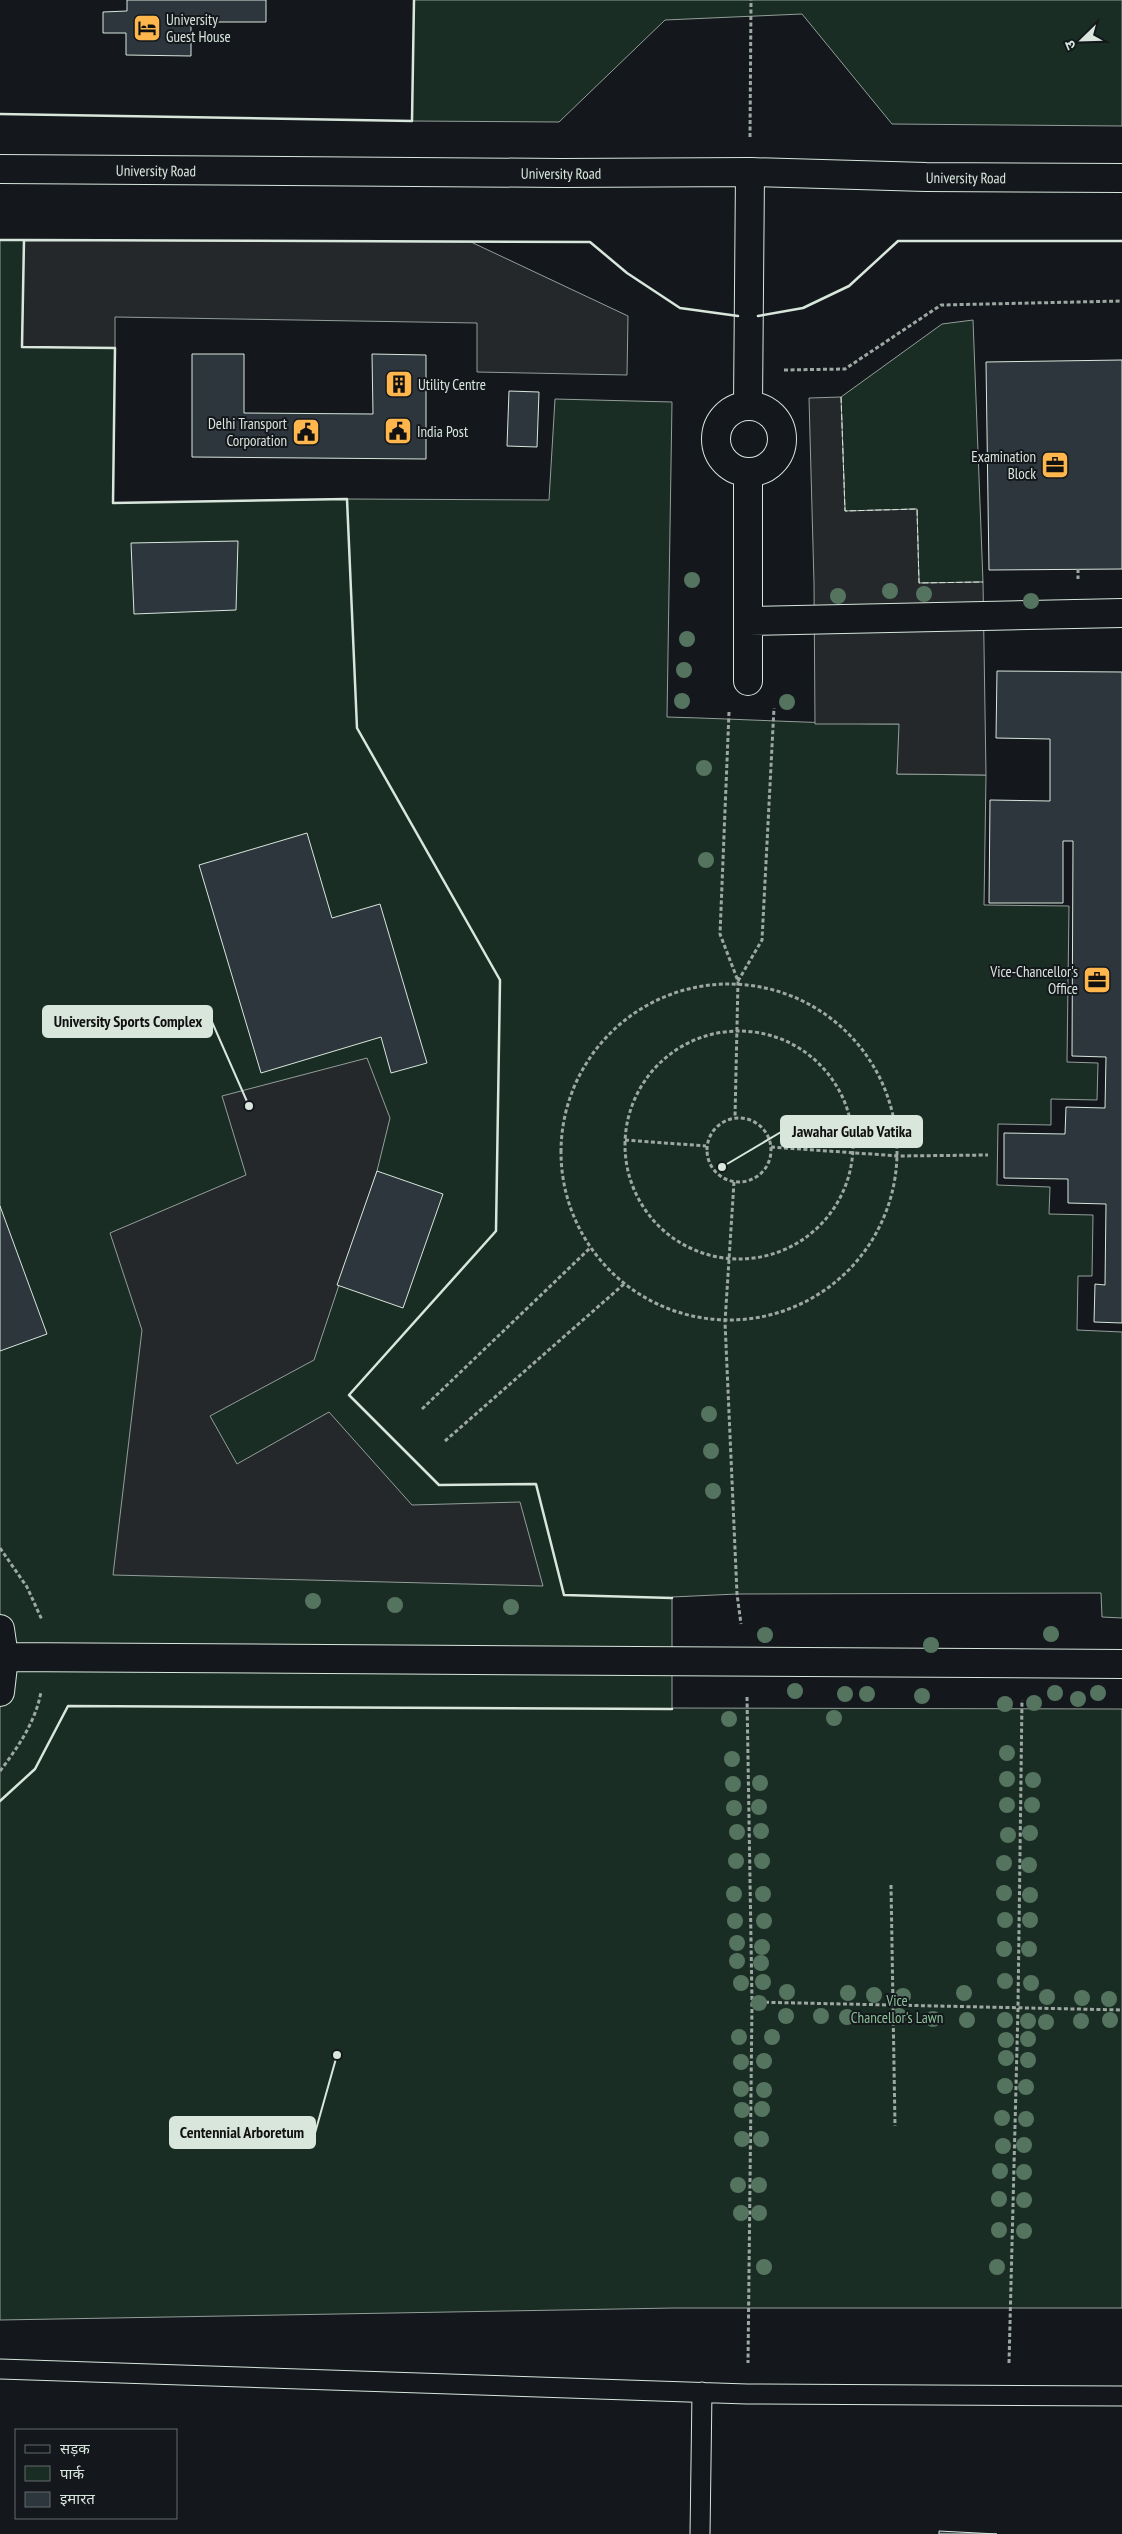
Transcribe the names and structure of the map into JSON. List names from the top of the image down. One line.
{"streets":{"street":["University Road"]},"parks":["Vice Chancellor's Lawn"],"places":{"hotel":["University Guest House"],"building":["Utility Centre"],"public building":["India Post","Delhi Transport Corporation"],"office":["Examination Block","Vice-Chancellor's Office"],"other":["University Sports Complex","Jawahar Gulab Vatika","Centennial Arboretum"]},"legend":["सड़क","पार्क","इमारत"],"north":"bottom left"}
